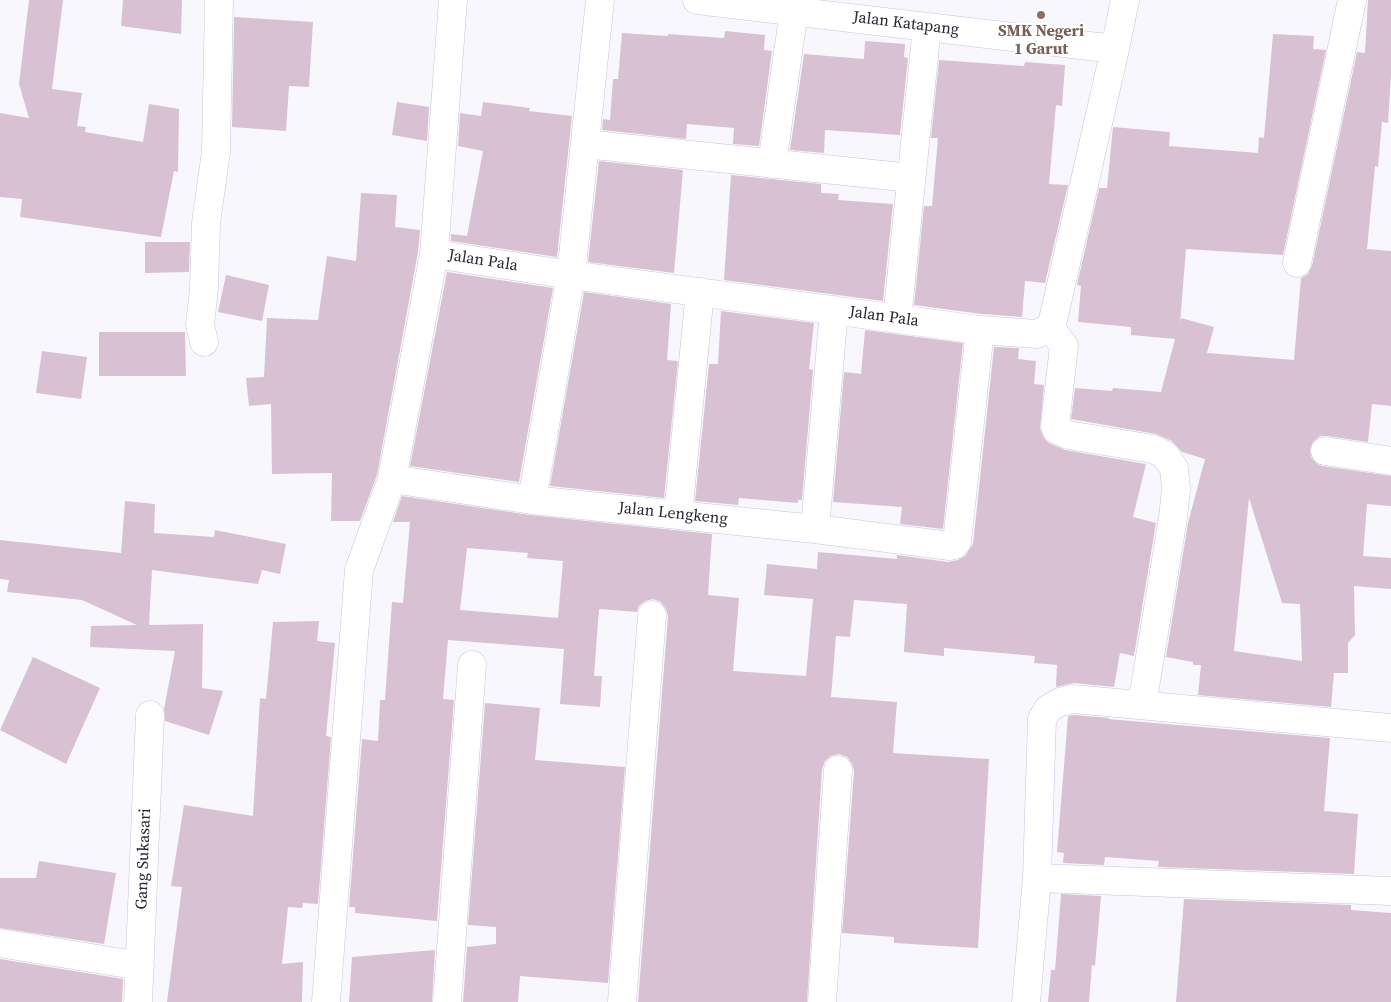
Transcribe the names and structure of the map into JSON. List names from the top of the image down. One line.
{"streets":{"street":["Jalan Katapang","Jalan Pala","Jalan Lengkeng","Gang Sukasari"]},"crossings":[["Jalan Pala","Jalan Lengkeng"]],"places":["SMK Negeri 1 Garut"]}
